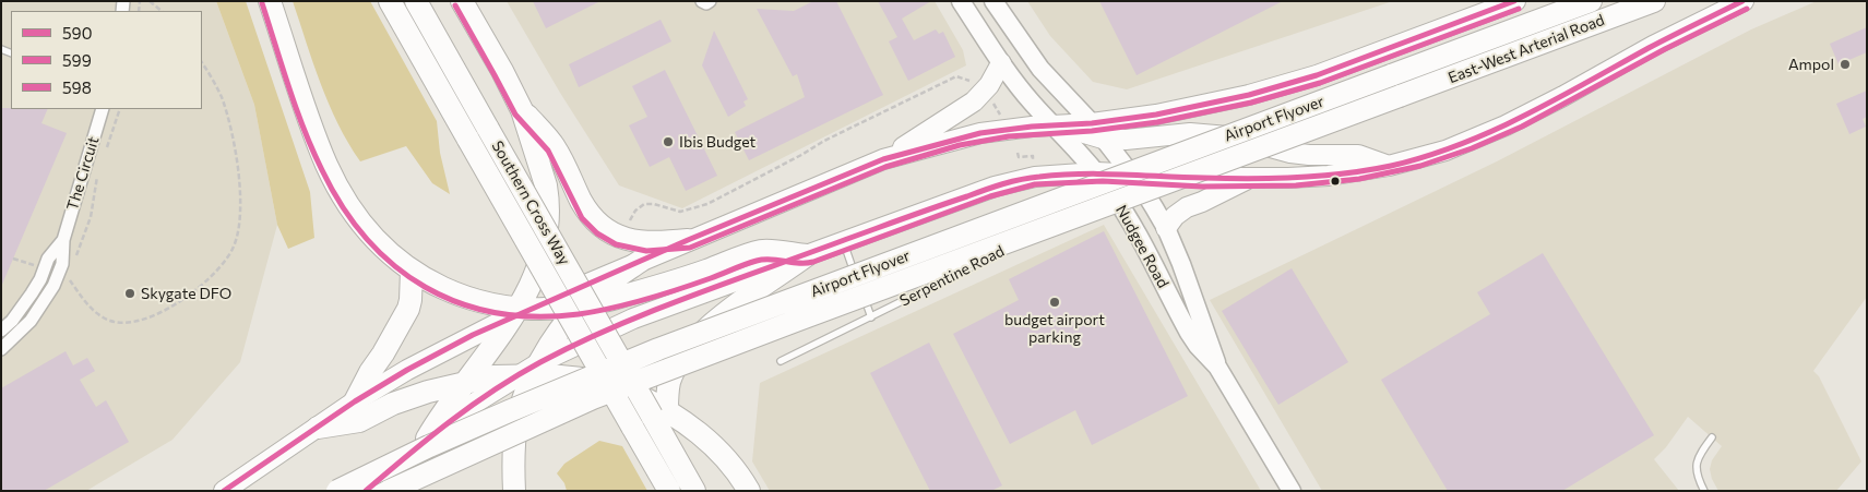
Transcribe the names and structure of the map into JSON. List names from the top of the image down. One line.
{"streets":{"highway":["East-West Arterial Road","Airport Flyover","Southern Cross Way"],"main road":["Nudgee Road"],"street":["The Circuit"],"lane":["Serpentine Road"]},"crossings":[["East-West Arterial Road","Airport Flyover"]],"places":["Ampol","Ibis Budget","Skygate DFO","budget airport parking"],"lines":["transit line 590","transit line 599","transit line 598"],"legend":["590","599","598"]}
